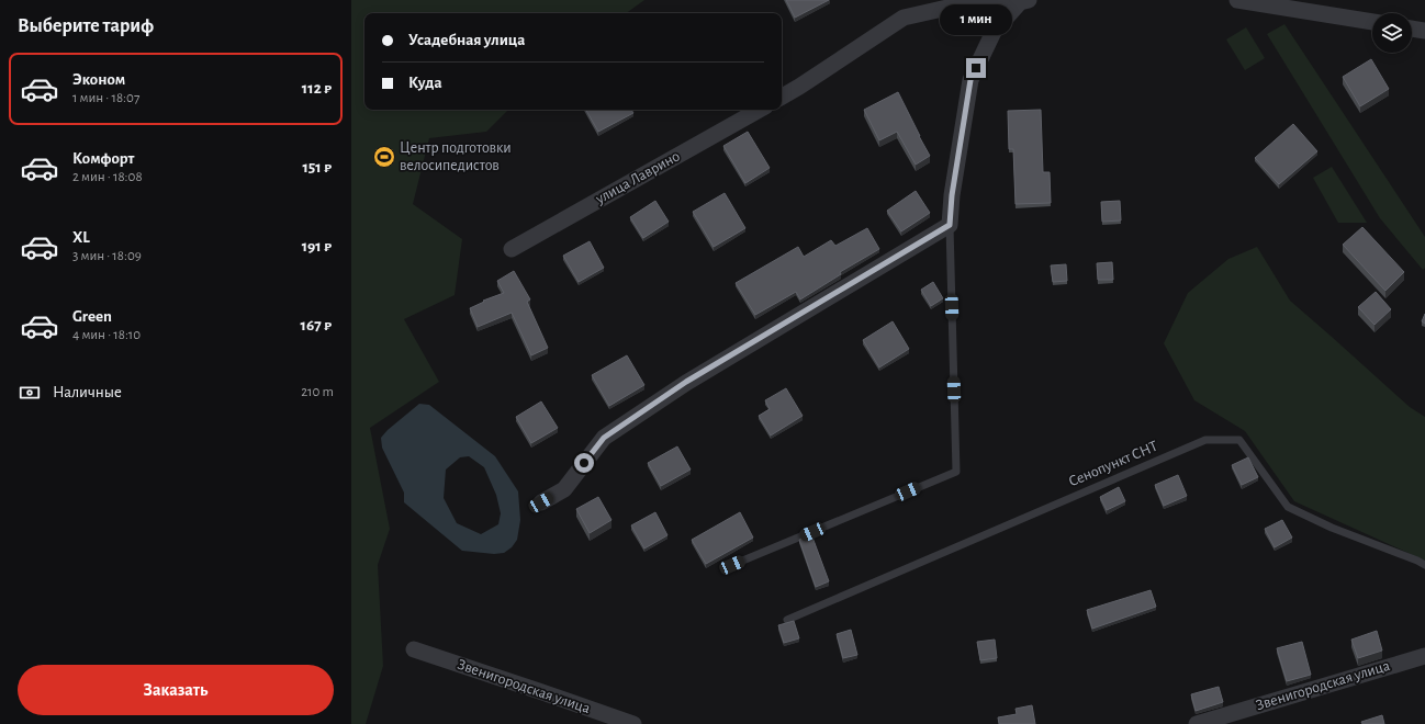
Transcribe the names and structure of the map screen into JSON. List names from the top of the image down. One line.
{"streets":{"street":["улица Лаврино","Звенигородская улица"],"lane":["Сенопункт СНТ"]},"places":{"sports":["Центр подготовки велосипедистов"]},"page":{"heading":"Выберите тариф","bubble":"1 мин","banner":["Усадебная улица","Куда"],"list":[{"name":"Эконом","note":"1 мин · 18:07","value":"112 ₽"},{"name":"Комфорт","note":"2 мин · 18:08","value":"151 ₽"},{"name":"XL","note":"3 мин · 18:09","value":"191 ₽"},{"name":"Green","note":"4 мин · 18:10","value":"167 ₽"}],"pay":["Наличные","210 m"],"buttons":"Заказать"}}
